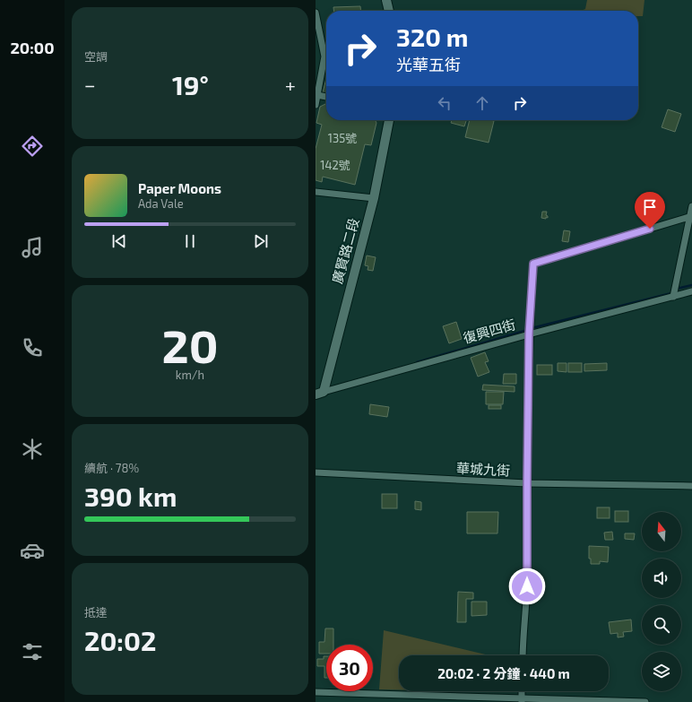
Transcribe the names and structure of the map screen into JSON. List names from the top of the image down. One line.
{"streets":{"street":["廣賢路二段","復興四街","華城九街"]},"crossings":[["廣賢路二段","復興四街"]],"house_numbers":["135號","142號"],"north":"top","page":{"tabs":"20:00","tile":["空調",["20","km/h"],["續航 · 78%","390 km"],["抵達","20:02"]],"turn":["320 m","光華五街"],"heat":["−","19°","+"],"song":["Paper Moons","Ada Vale"],"limit":"30","trip":"20:02 · 2 分鐘 · 440 m"}}
